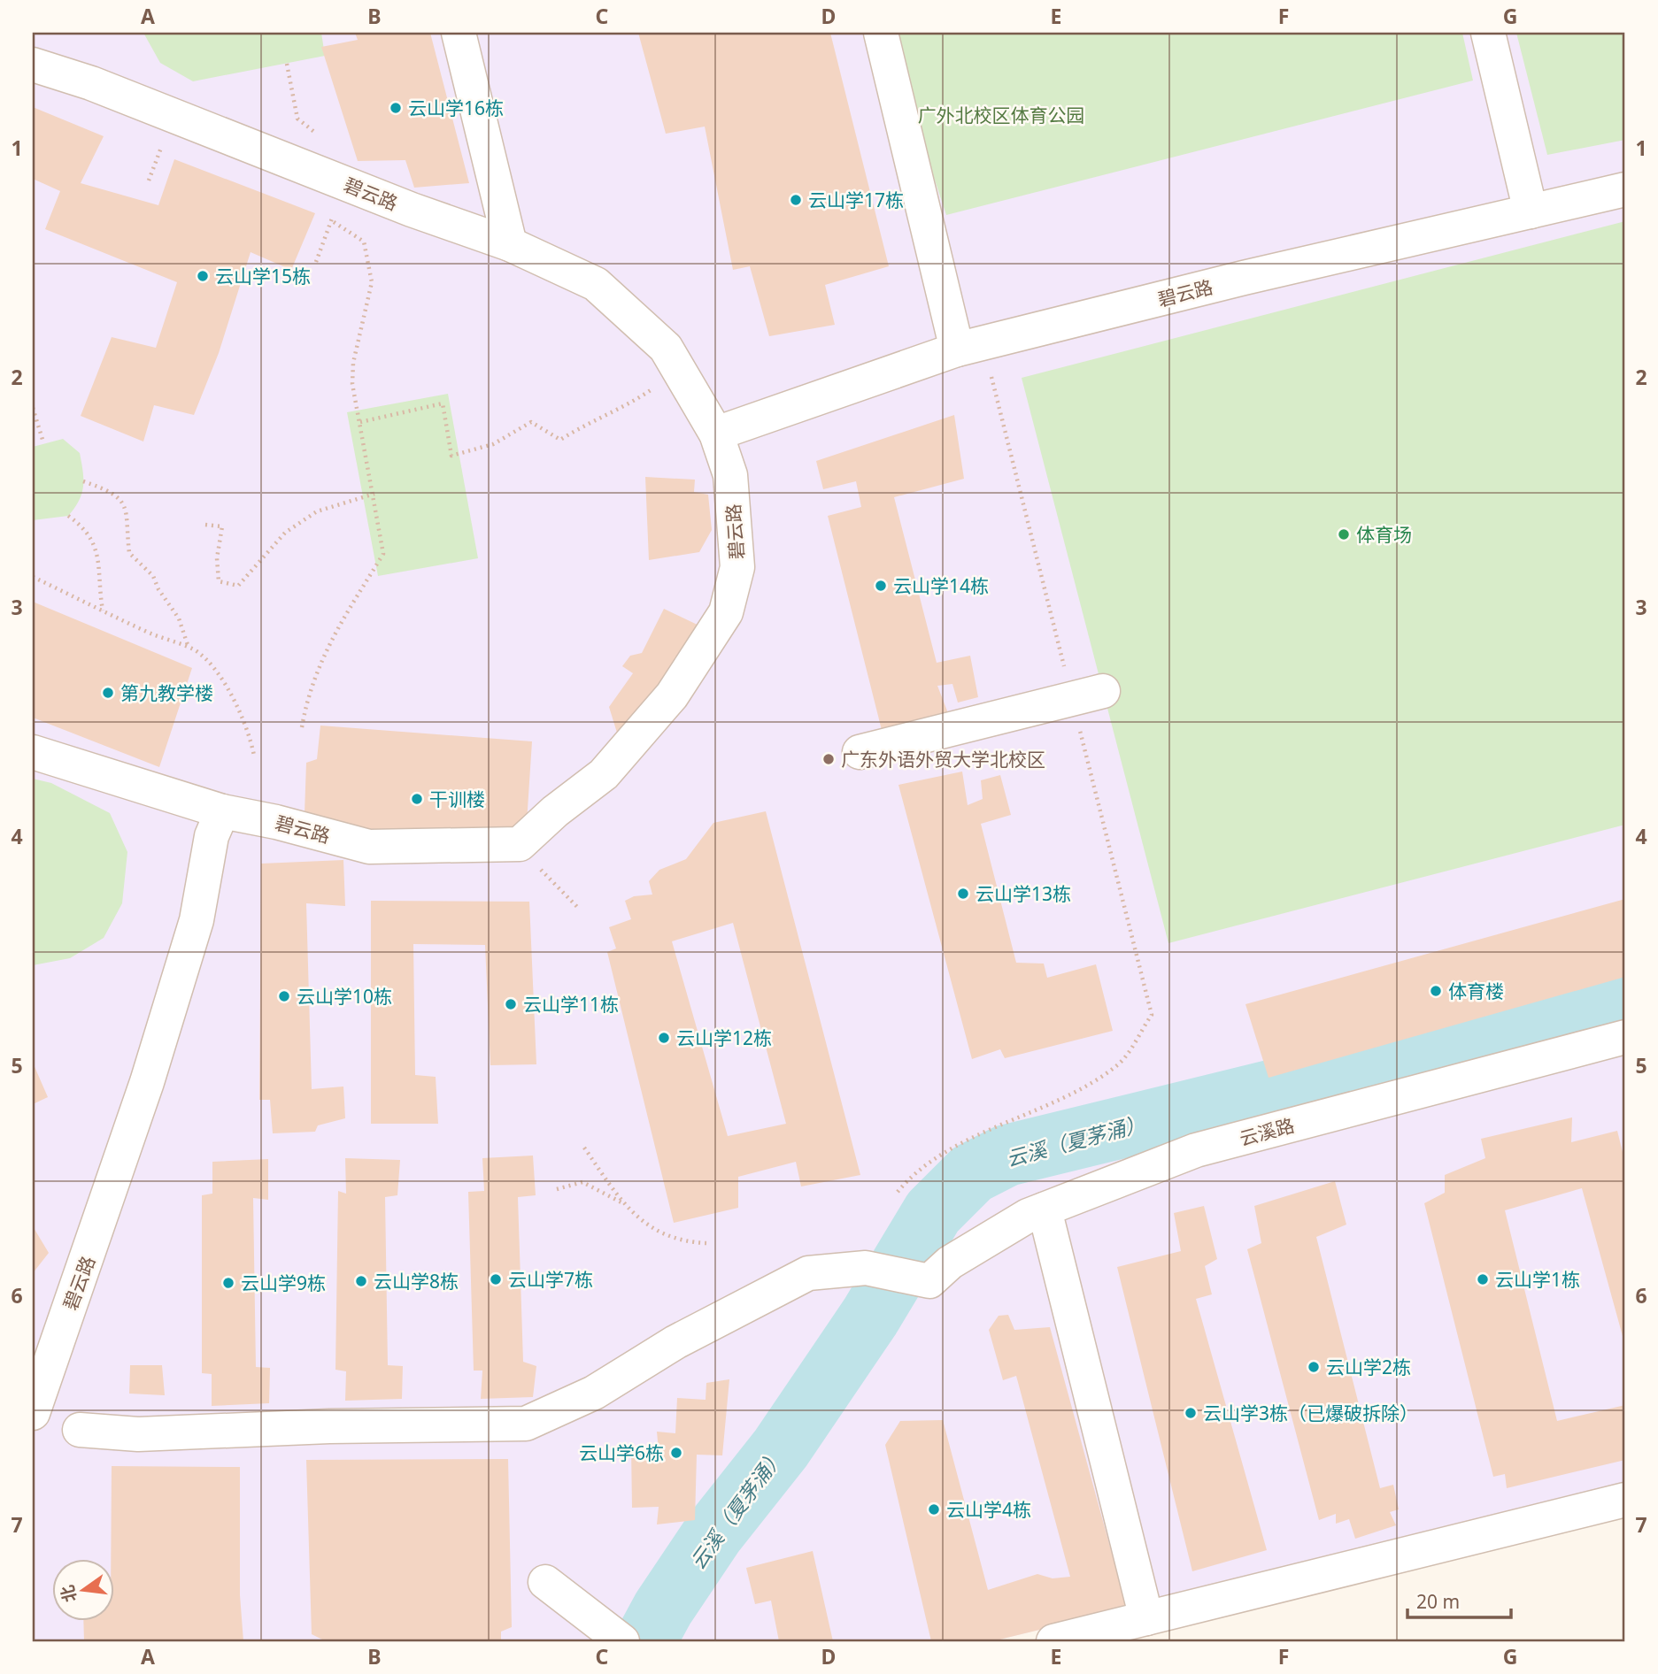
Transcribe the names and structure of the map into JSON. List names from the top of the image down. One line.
{"streets":{"lane":["碧云路","云溪路"]},"water":["云溪（夏茅涌）"],"parks":["广外北校区体育公园"],"places":["云山学16栋","云山学17栋","云山学15栋","体育场","云山学14栋","第九教学楼","广东外语外贸大学北校区","干训楼","云山学13栋","体育楼","云山学10栋","云山学11栋","云山学12栋","云山学7栋","云山学1栋","云山学8栋","云山学9栋","云山学2栋","云山学3栋（已爆破拆除）","云山学6栋","云山学4栋"],"scale_bar":"20 m","north":"left","grid":{"columns":["A","B","C","D","E","F","G"],"rows":["1","2","3","4","5","6","7"]}}
